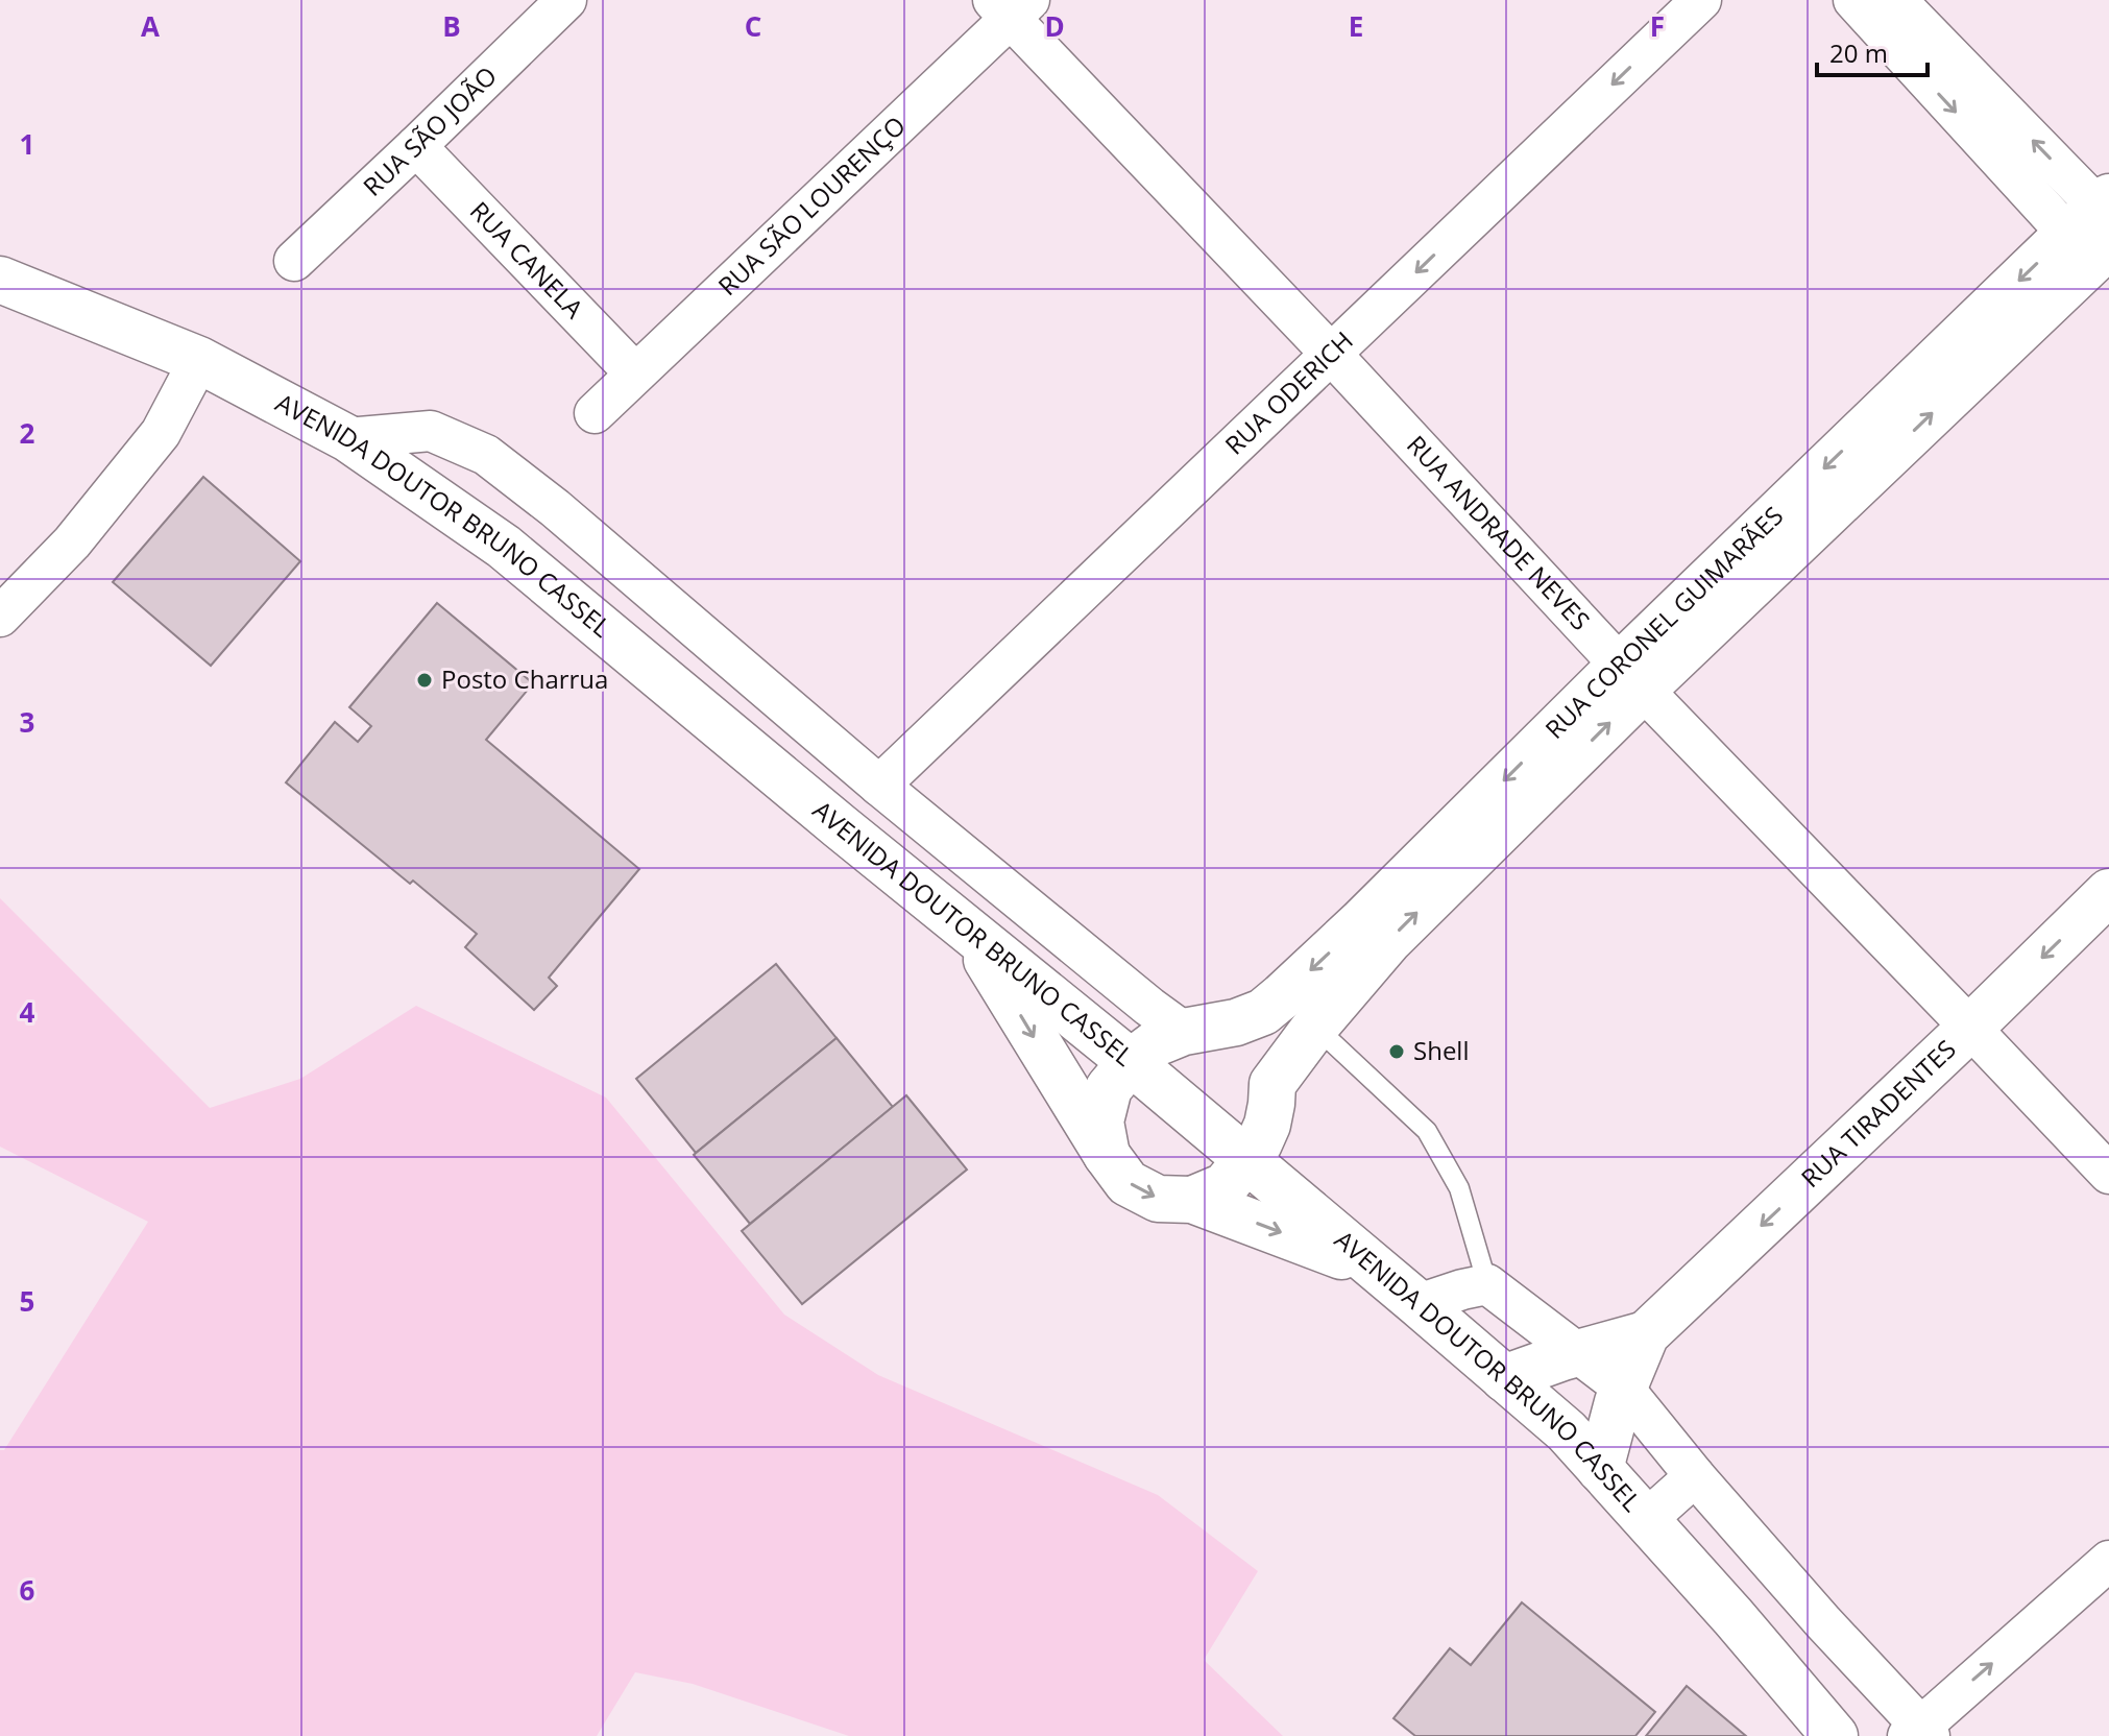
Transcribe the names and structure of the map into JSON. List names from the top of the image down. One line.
{"streets":{"main road":["AVENIDA DOUTOR BRUNO CASSEL","RUA CORONEL GUIMARÃES","RUA TIRADENTES"],"street":["RUA SÃO JOÃO","RUA SÃO LOURENÇO","RUA CANELA","RUA ODERICH","RUA ANDRADE NEVES"]},"crossings":[["RUA SÃO JOÃO","RUA CANELA"],["RUA SÃO LOURENÇO","RUA CANELA"],["RUA SÃO LOURENÇO","RUA ANDRADE NEVES"],["RUA ODERICH","RUA ANDRADE NEVES"],["AVENIDA DOUTOR BRUNO CASSEL","RUA CORONEL GUIMARÃES"],["AVENIDA DOUTOR BRUNO CASSEL","RUA TIRADENTES"],["RUA ANDRADE NEVES","RUA CORONEL GUIMARÃES"],["RUA ANDRADE NEVES","RUA TIRADENTES"]],"one_way":["RUA ODERICH","RUA TIRADENTES"],"places":["Posto Charrua","Shell"],"scale_bar":"20 m","grid":{"columns":["A","B","C","D","E","F"],"rows":["1","2","3","4","5","6"]}}
